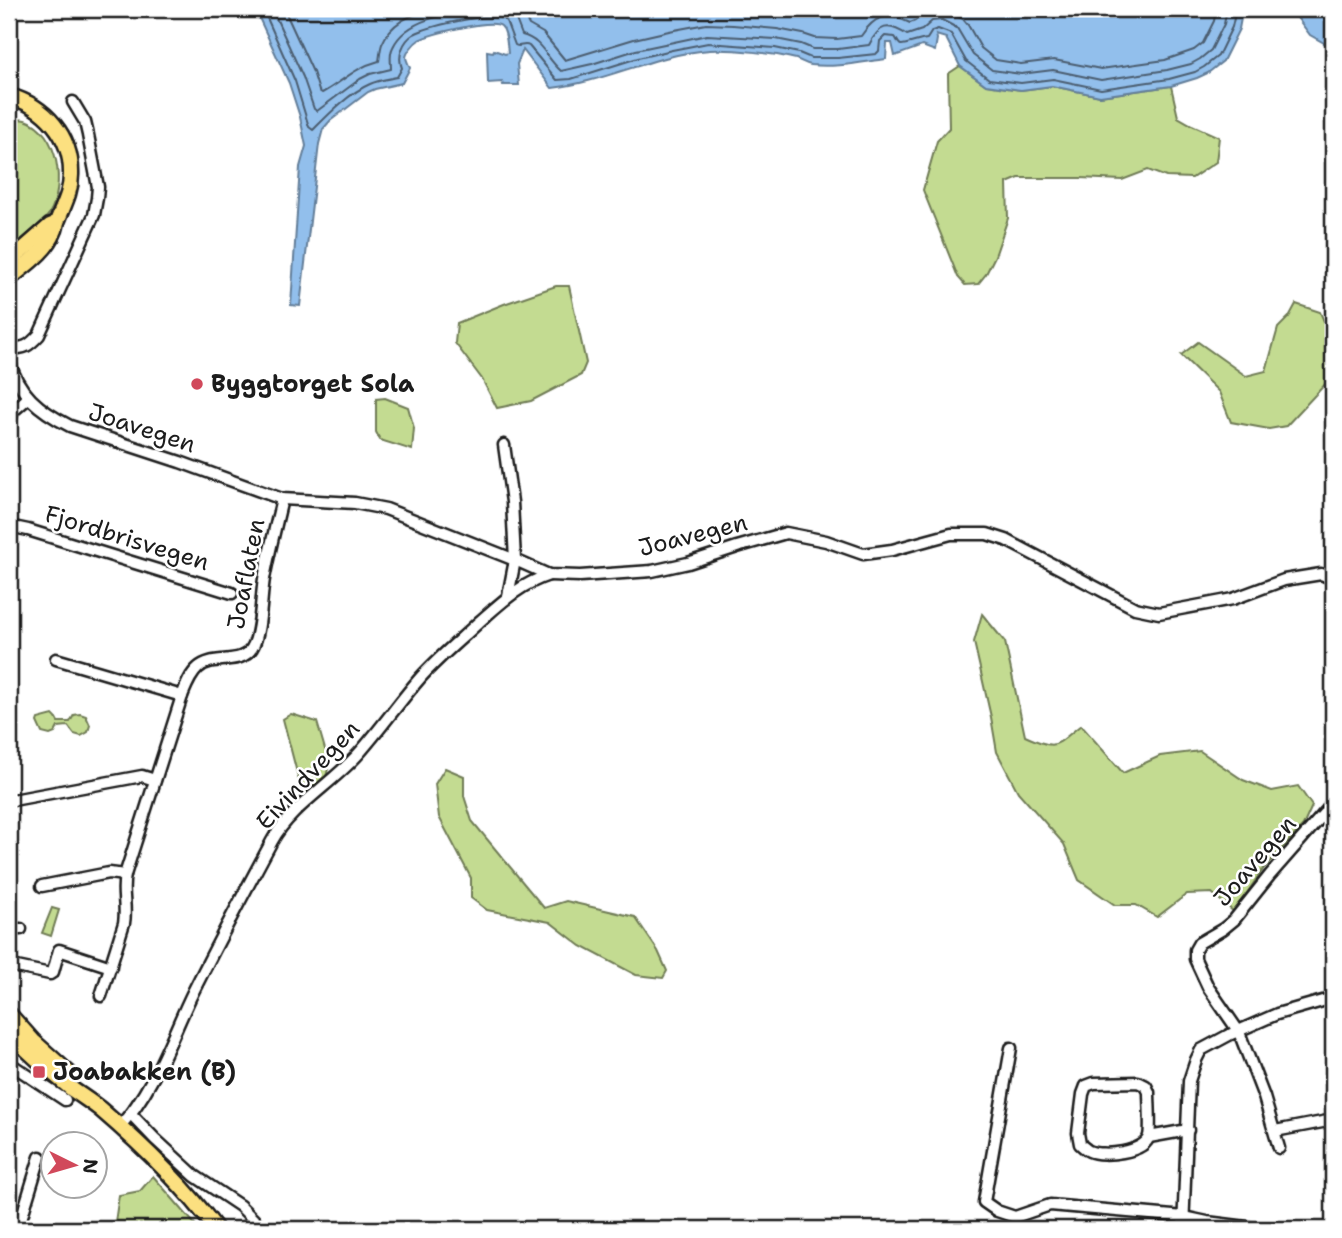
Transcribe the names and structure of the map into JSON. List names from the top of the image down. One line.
{"streets":{"street":["Joavegen","Fjordbrisvegen","Joaflaten","Eivindvegen"]},"crossings":[["Joavegen","Joaflaten"],["Joavegen","Eivindvegen"]],"places":{"other":["Byggtorget Sola"],"transit":["Joabakken (B)"]},"north":"right"}
